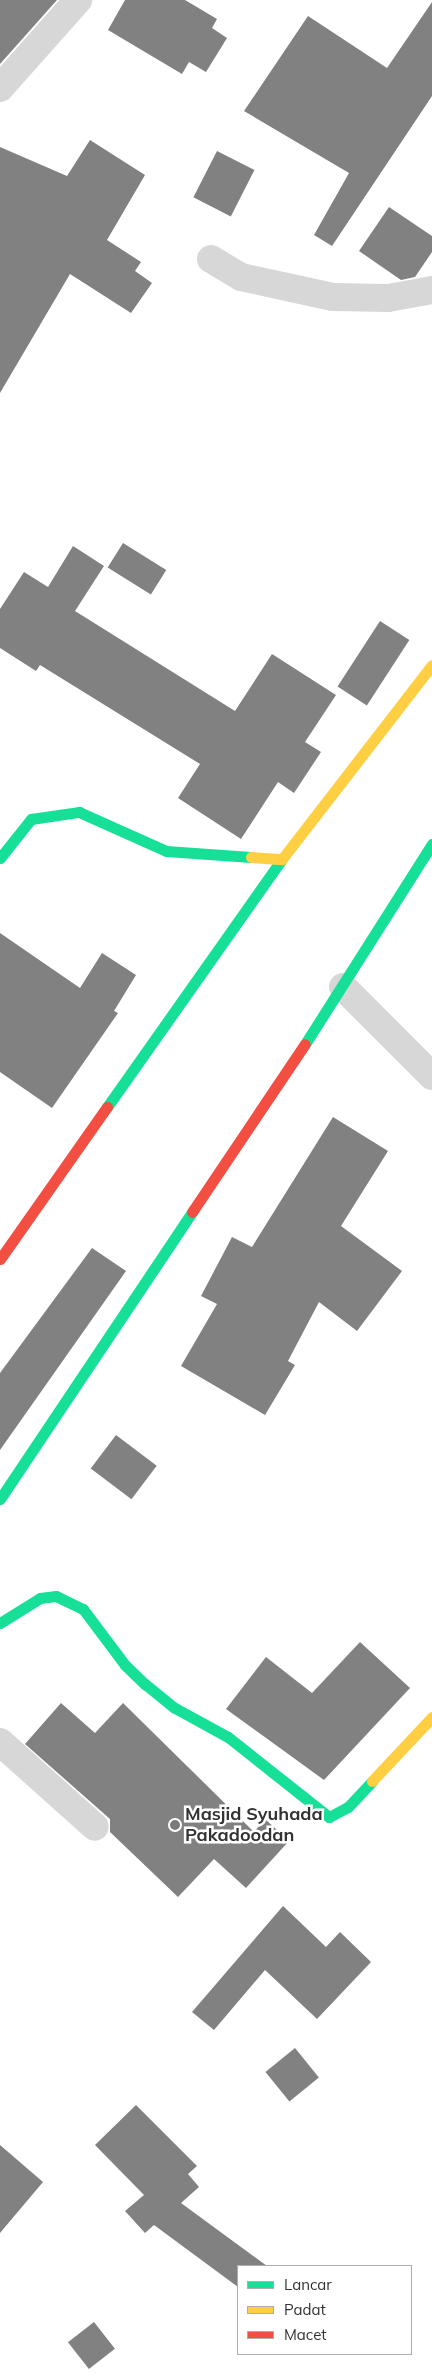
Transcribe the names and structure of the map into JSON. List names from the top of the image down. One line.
{"places":["Masjid Syuhada Pakadoodan"],"legend":["Lancar","Padat","Macet"]}
